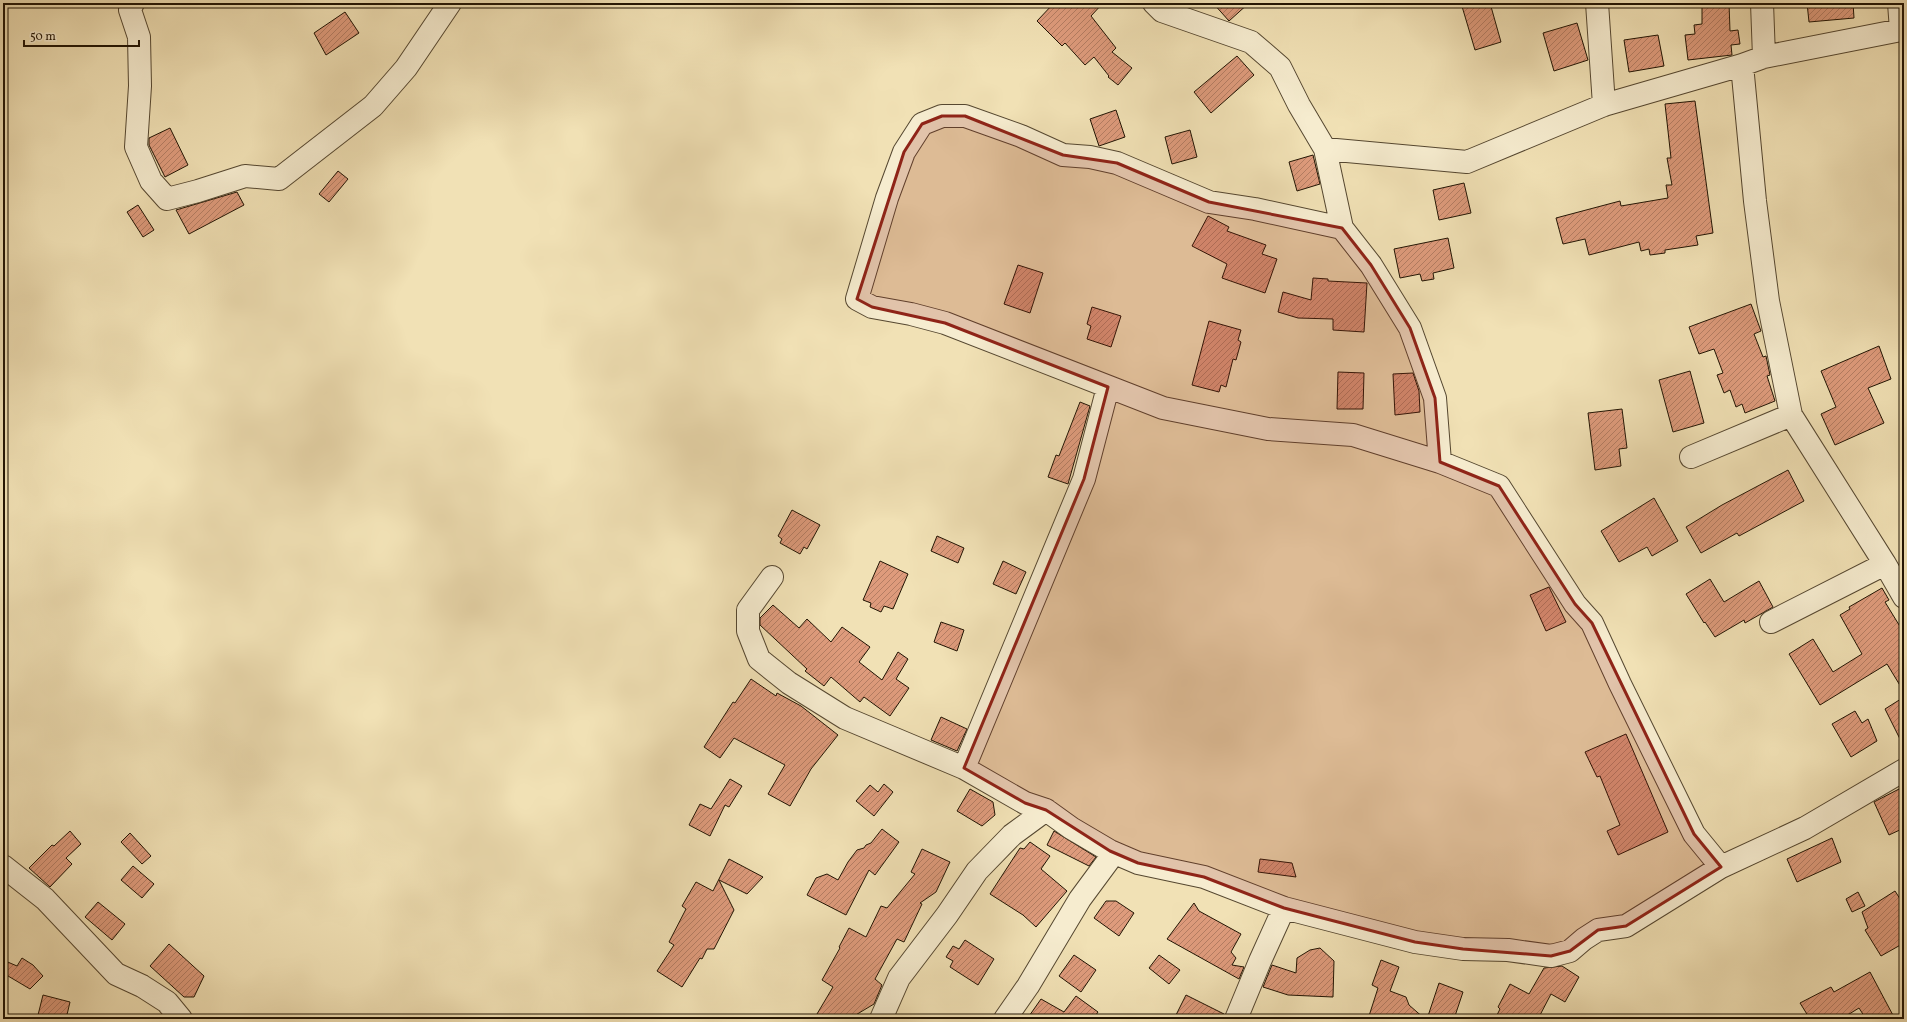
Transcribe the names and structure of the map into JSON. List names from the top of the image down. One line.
{"scale_bar":"50 m"}
